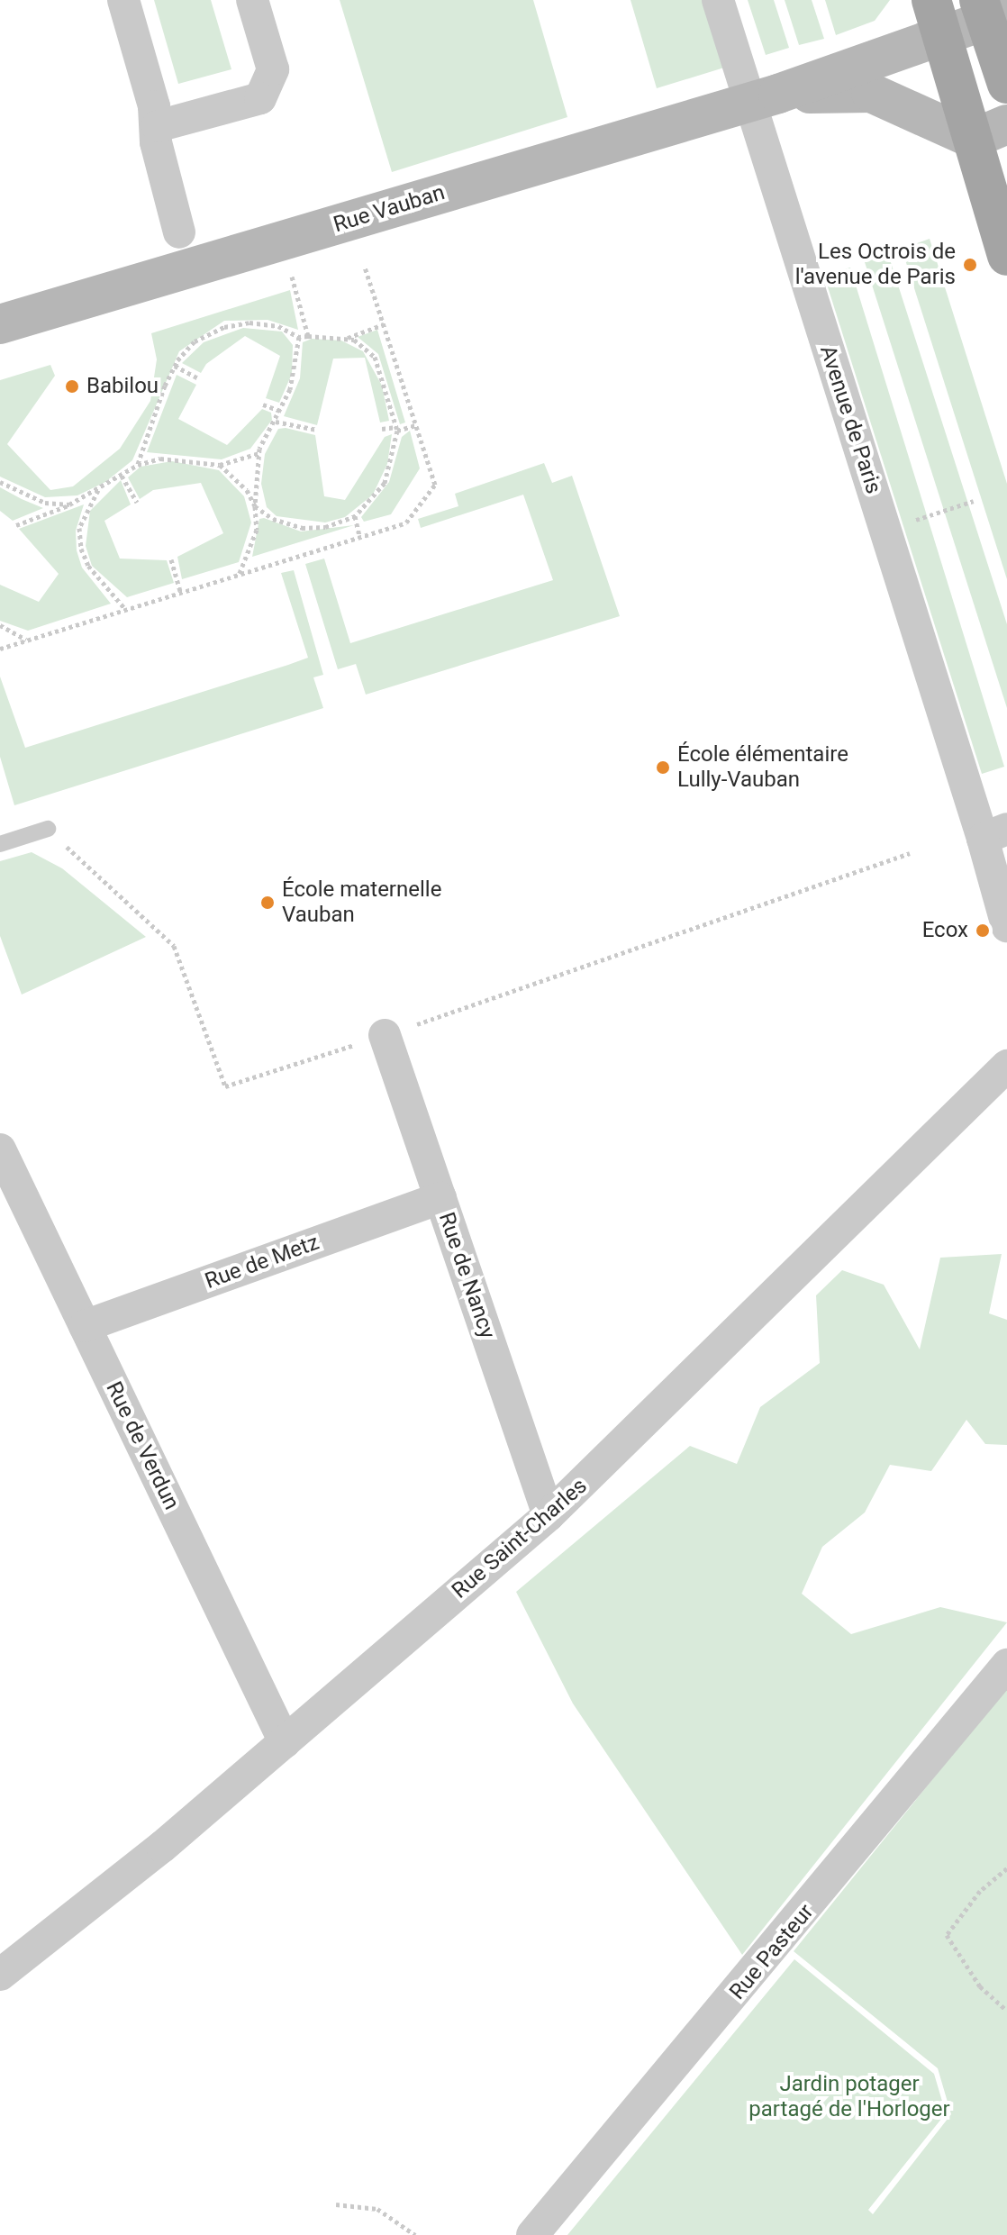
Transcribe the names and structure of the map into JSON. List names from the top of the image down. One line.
{"streets":{"main road":["Rue Vauban"],"street":["Avenue de Paris","Rue de Metz","Rue de Nancy","Rue de Verdun","Rue Saint-Charles","Rue Pasteur"]},"crossings":[["Rue Vauban","Avenue de Paris"],["Rue de Metz","Rue de Nancy"],["Rue de Metz","Rue de Verdun"],["Rue de Nancy","Rue Saint-Charles"],["Rue de Verdun","Rue Saint-Charles"]],"parks":["Jardin potager partagé de l'Horloger"],"places":["Les Octrois de l'avenue de Paris","Babilou","École élémentaire Lully-Vauban","École maternelle Vauban","Ecox"]}
